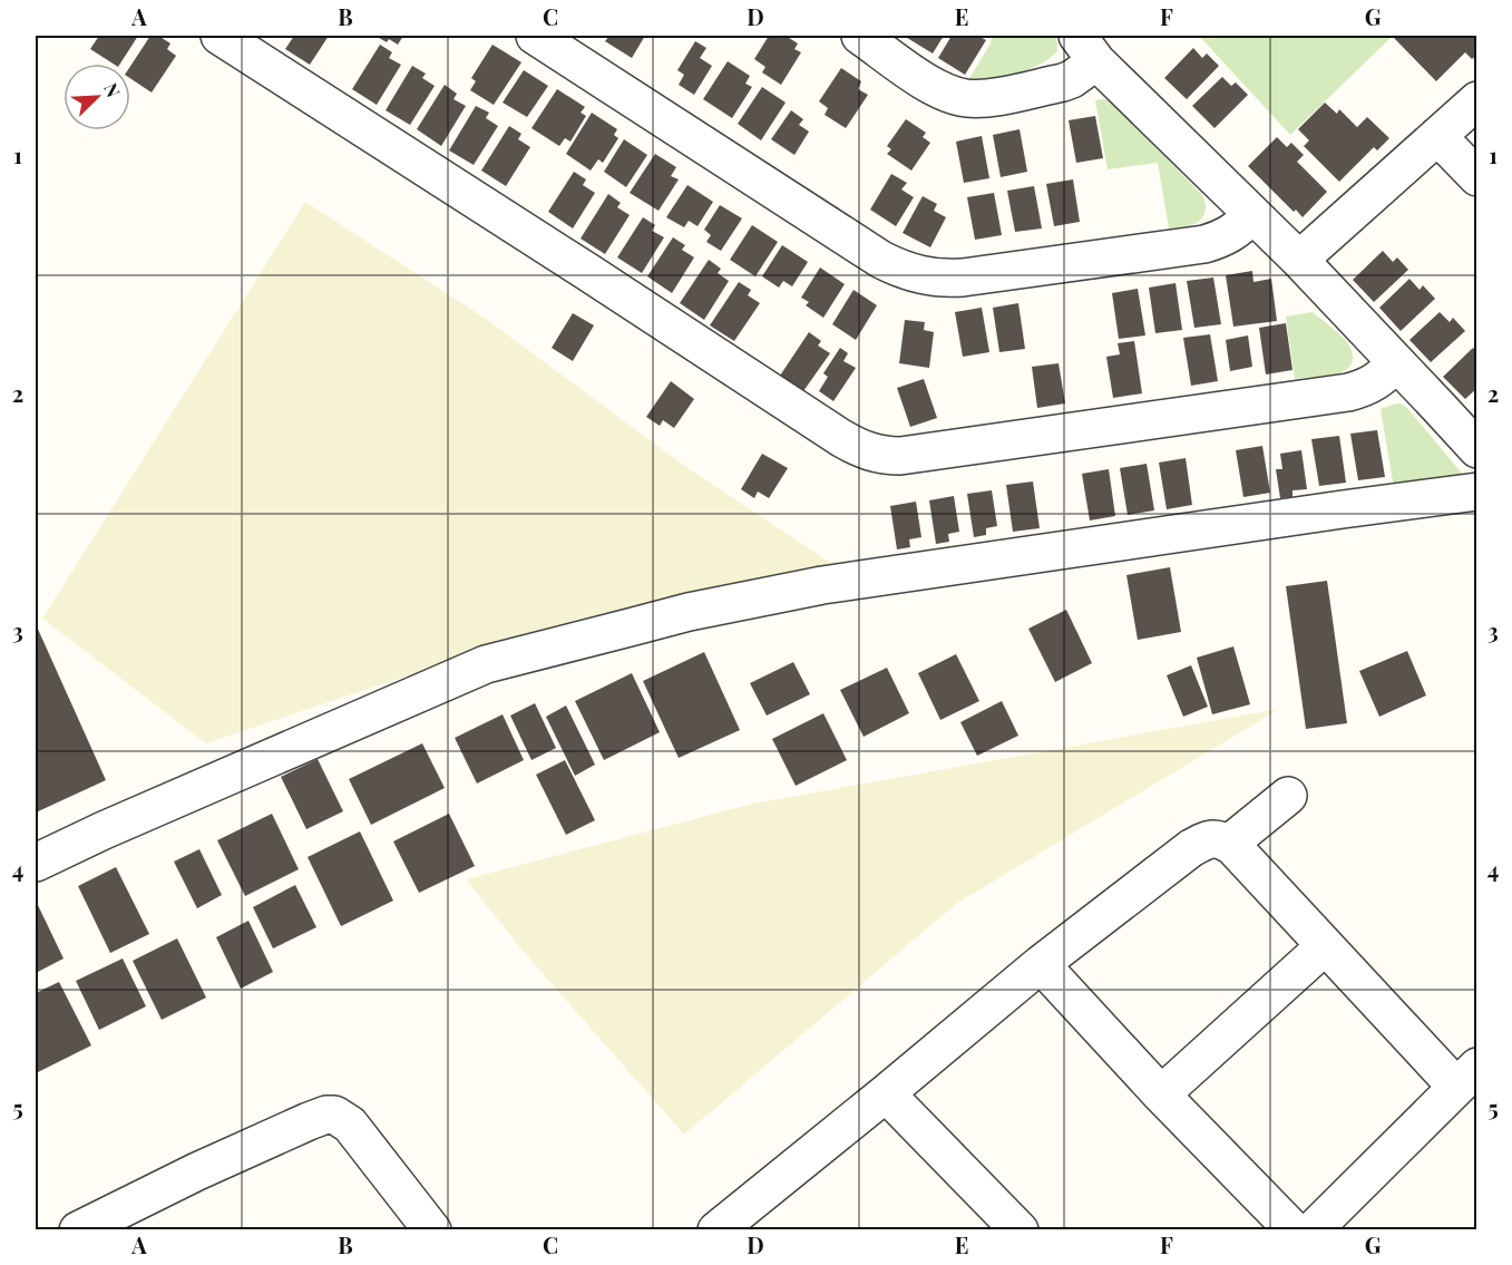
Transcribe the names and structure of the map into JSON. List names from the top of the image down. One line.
{"north":"top right","grid":{"columns":["A","B","C","D","E","F","G"],"rows":["1","2","3","4","5"]}}
